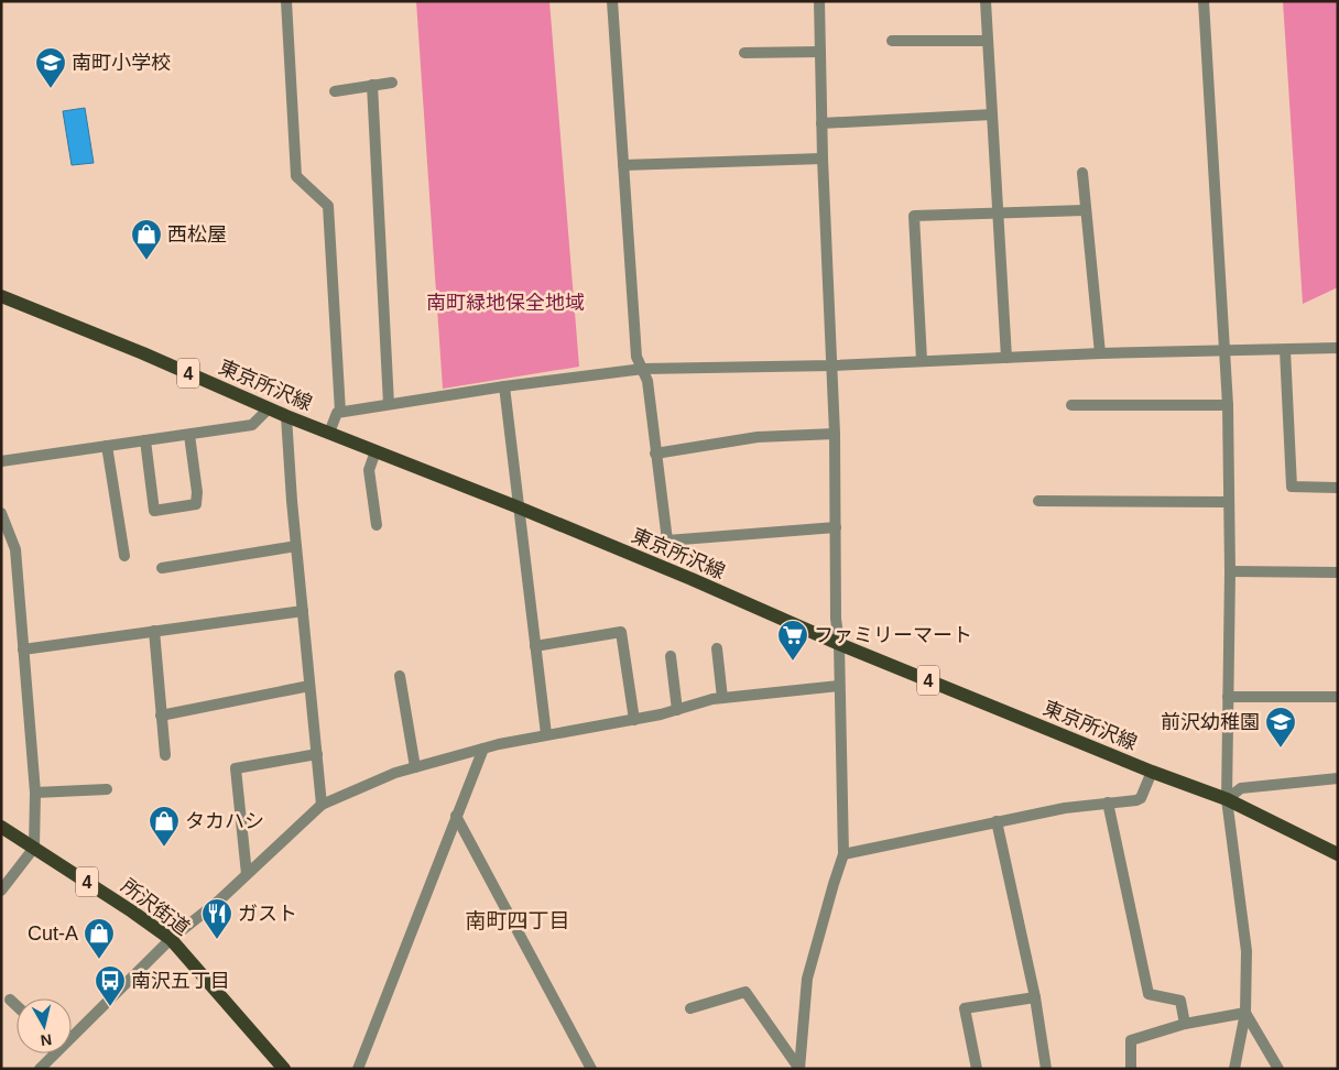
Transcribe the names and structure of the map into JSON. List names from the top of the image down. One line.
{"streets":{"main road":["4","東京所沢線","所沢街道"]},"districts":["南町四丁目"],"parks":["南町緑地保全地域"],"places":{"school or university":["南町小学校","前沢幼稚園"],"shop":["西松屋","タカハシ","Cut-A"],"supermarket":["ファミリーマート"],"restaurant":["ガスト"],"bus stop":["南沢五丁目"]},"north":"bottom"}
